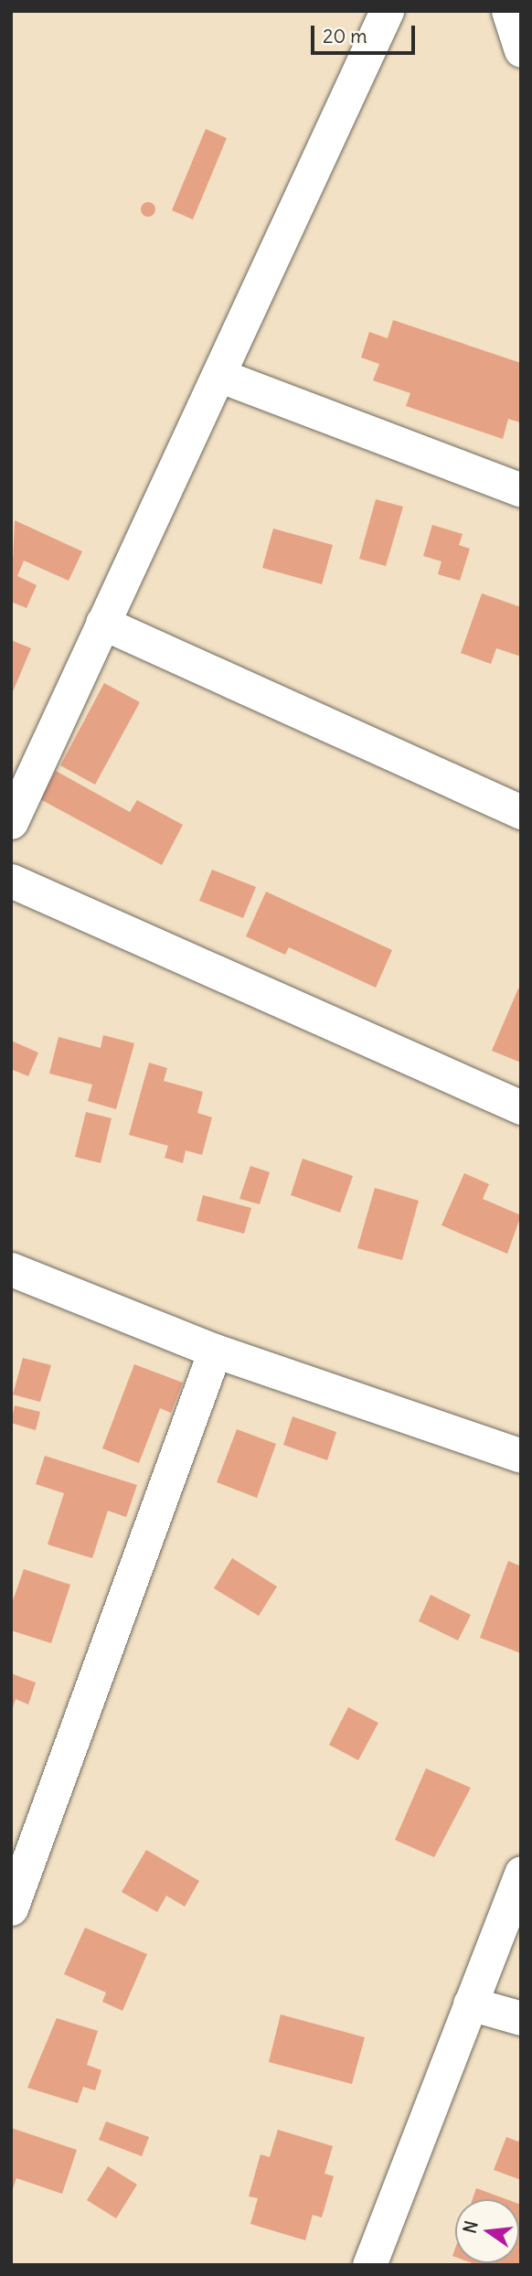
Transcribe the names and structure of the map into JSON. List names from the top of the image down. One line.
{"scale_bar":"20 m","north":"left"}
